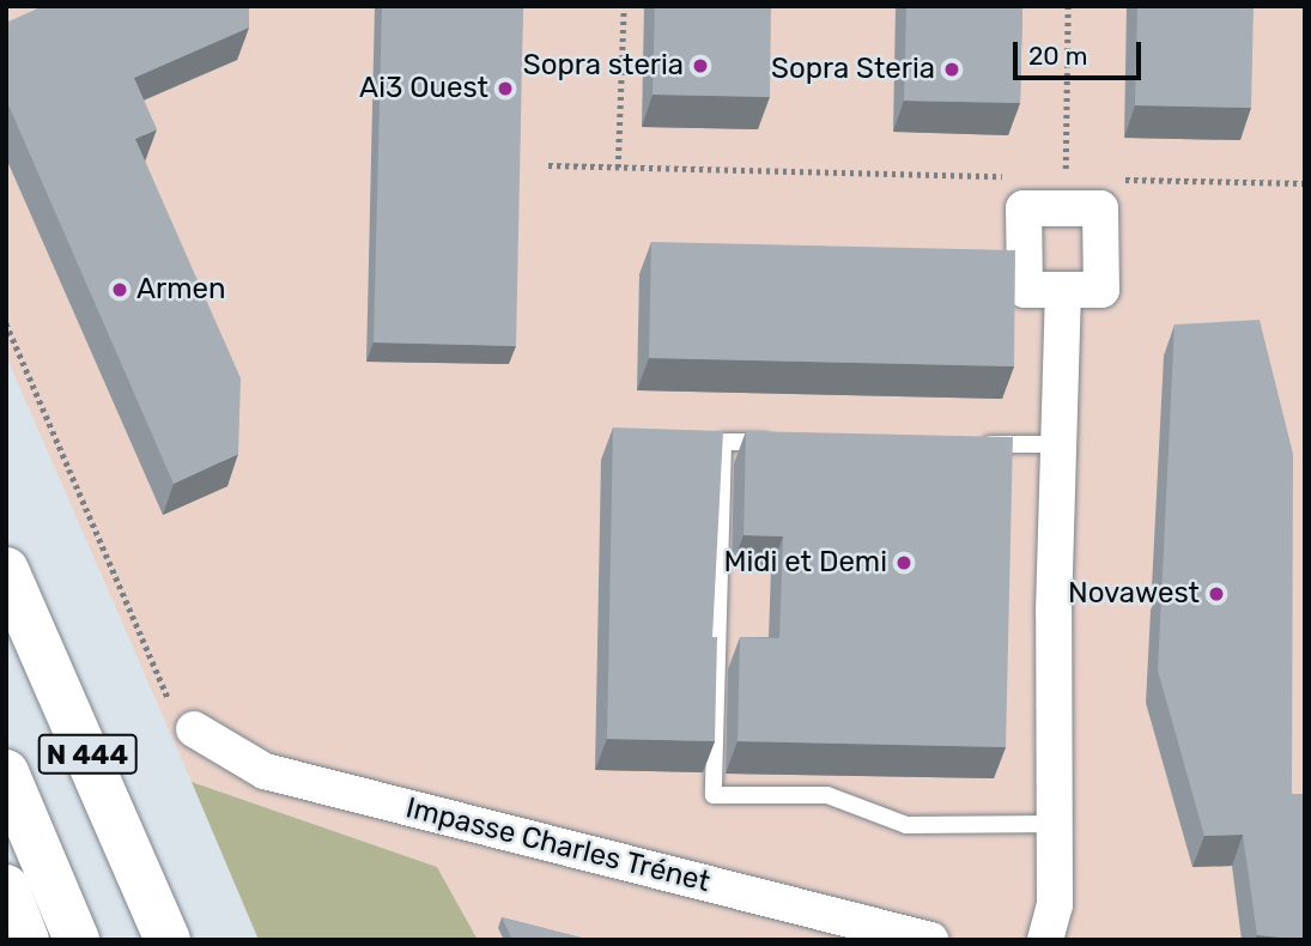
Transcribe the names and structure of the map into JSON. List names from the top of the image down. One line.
{"streets":{"highway":["N 444"],"street":["Impasse Charles Trénet"]},"places":["Sopra steria","Sopra Steria","Ai3 Ouest","Armen","Midi et Demi","Novawest"],"scale_bar":"20 m"}
